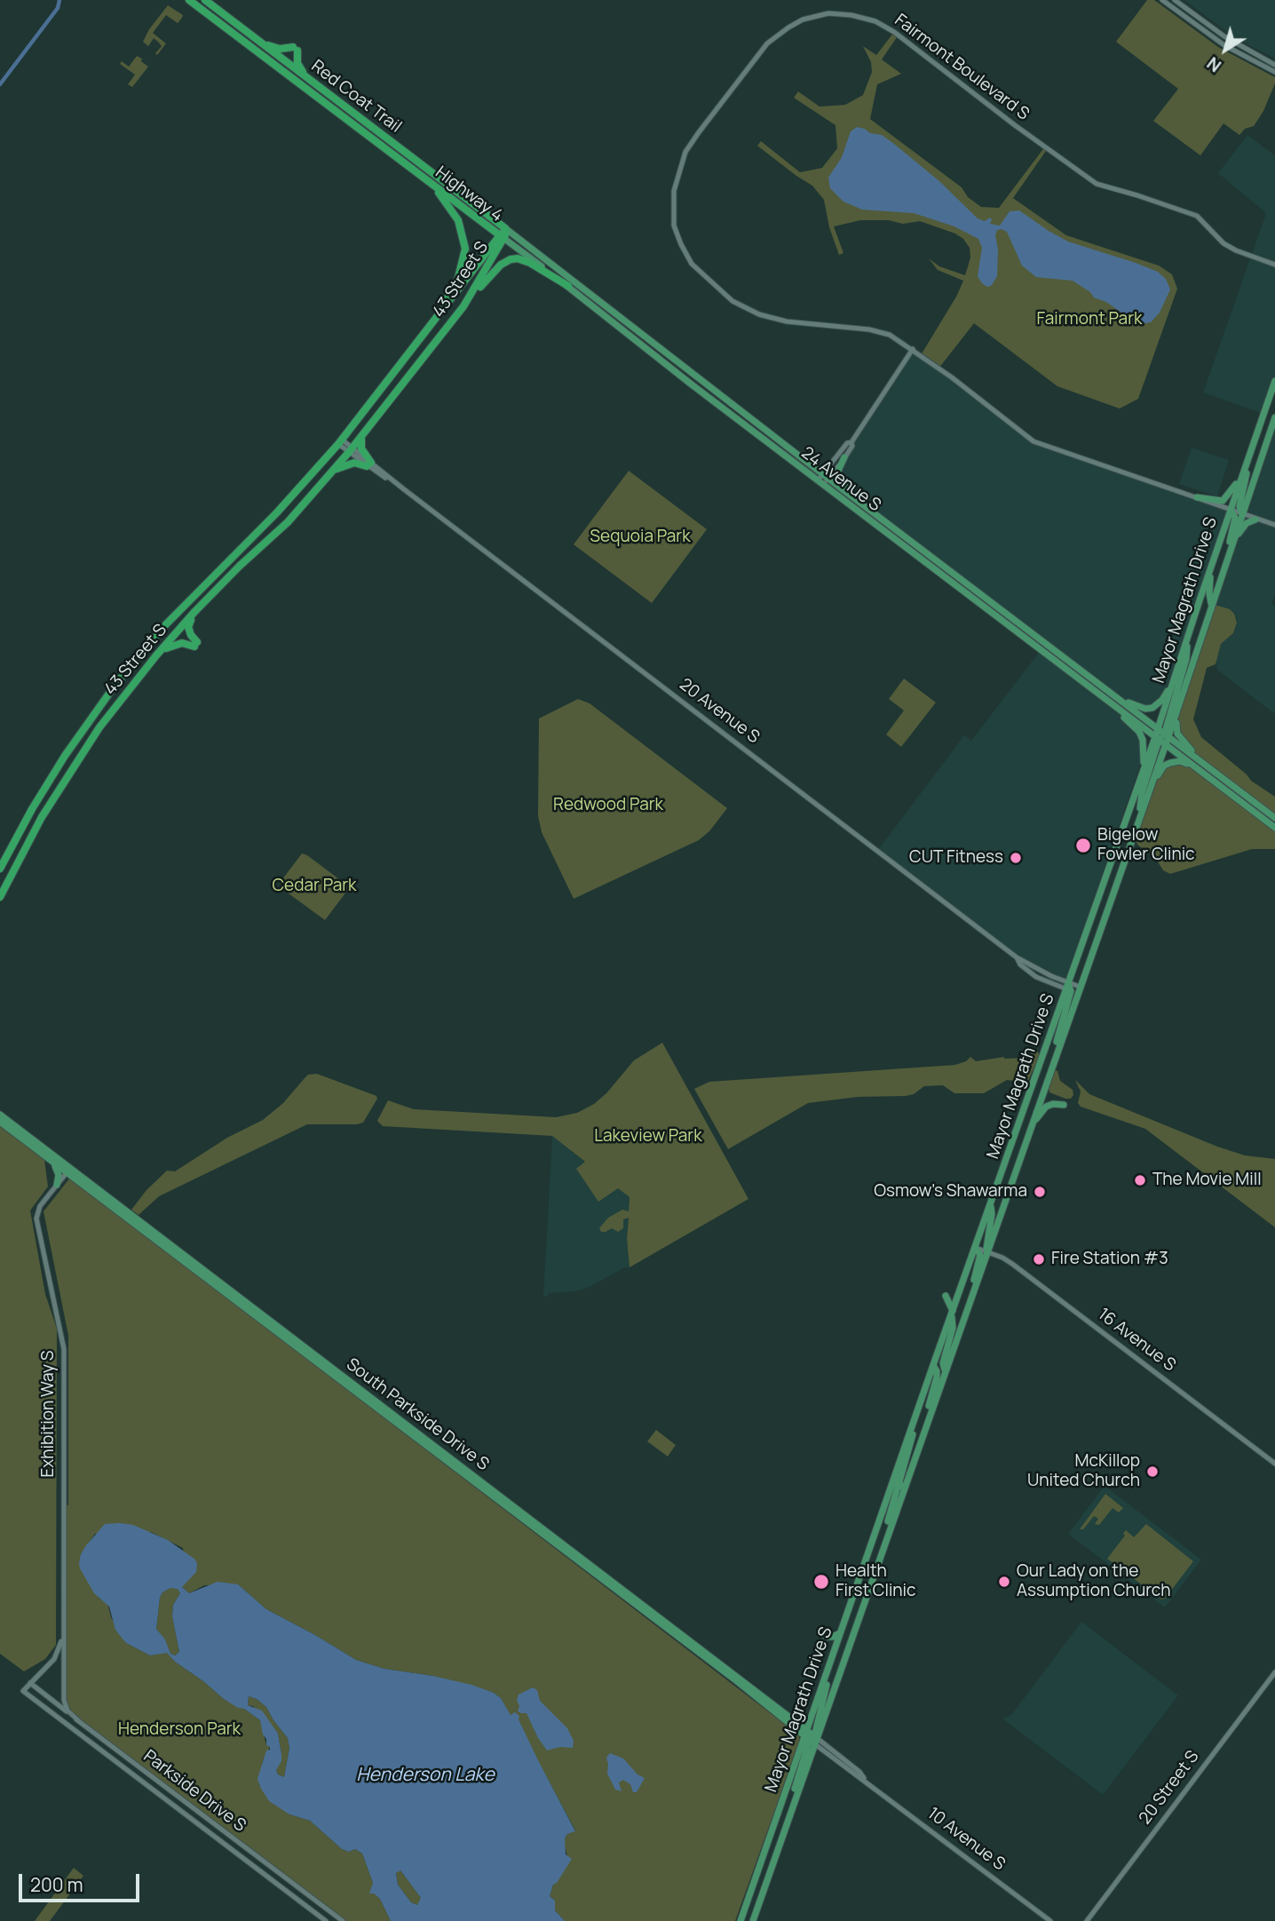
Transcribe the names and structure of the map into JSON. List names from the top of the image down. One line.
{"streets":{"highway":["Red Coat Trail","Highway 4","43 Street S"],"main road":["24 Avenue S","Mayor Magrath Drive S","South Parkside Drive S"],"street":["Fairmont Boulevard S","20 Avenue S","16 Avenue S","Exhibition Way S","20 Street S","Parkside Drive S","10 Avenue S"]},"crossings":[["Fairmont Boulevard S","Mayor Magrath Drive S"],["Red Coat Trail","Highway 4"],["Highway 4","43 Street S"],["Highway 4","24 Avenue S"],["43 Street S","24 Avenue S"],["43 Street S","20 Avenue S"],["24 Avenue S","Mayor Magrath Drive S"],["Mayor Magrath Drive S","20 Avenue S"],["Mayor Magrath Drive S","16 Avenue S"],["Mayor Magrath Drive S","South Parkside Drive S"],["Mayor Magrath Drive S","10 Avenue S"],["Exhibition Way S","South Parkside Drive S"],["Exhibition Way S","Parkside Drive S"],["South Parkside Drive S","10 Avenue S"]],"water":["Henderson Lake"],"parks":["Fairmont Park","Sequoia Park","Redwood Park","Cedar Park","Lakeview Park","Henderson Park"],"places":["Bigelow Fowler Clinic","CUT Fitness","The Movie Mill","Osmow's Shawarma","Fire Station #3","McKillop United Church","Health First Clinic","Our Lady on the Assumption Church"],"scale_bar":"200 m","north":"bottom left"}
